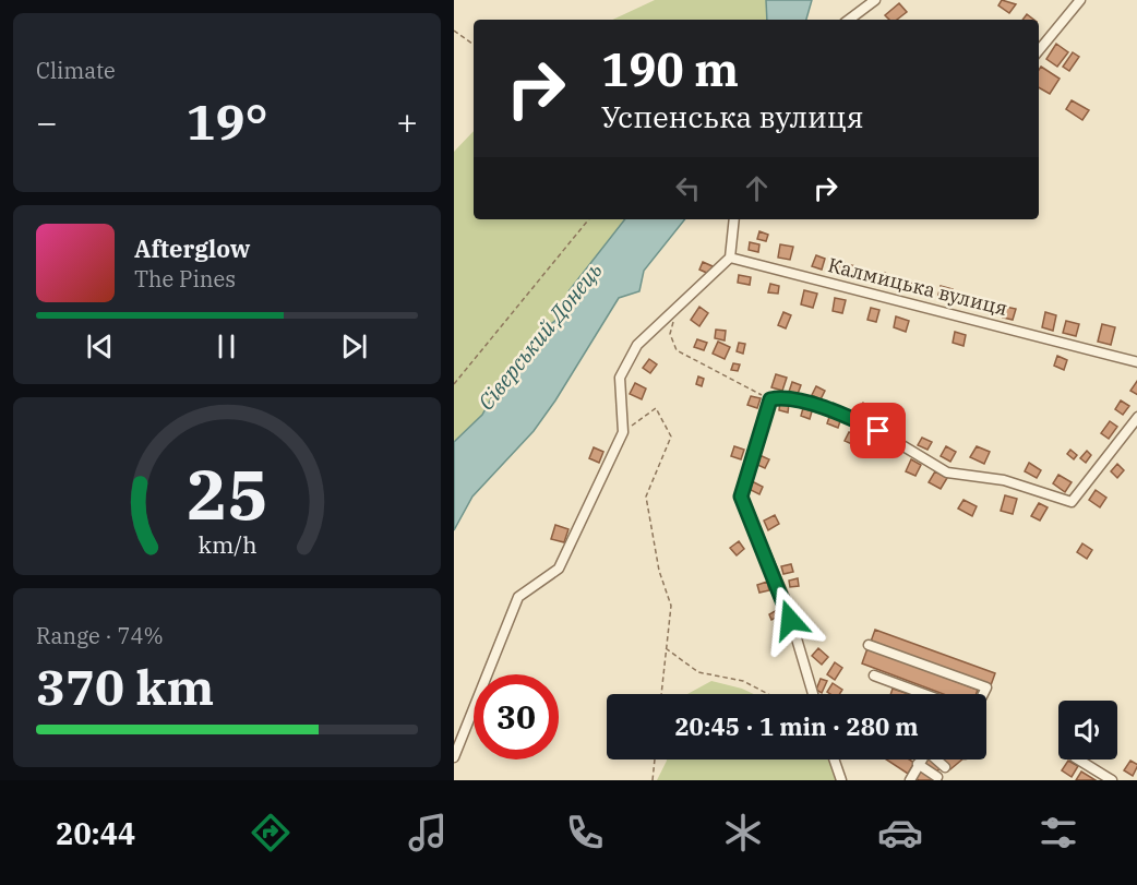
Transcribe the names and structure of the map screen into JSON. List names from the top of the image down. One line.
{"streets":{"street":["Калмицька вулиця"]},"water":["Сіверський Донець"],"page":{"tile":["Climate",["Range · 74%","370 km"]],"turn":["190 m","Успенська вулиця"],"heat":["−","19°","+"],"song":["Afterglow","The Pines"],"limit":"30","trip":"20:45 · 1 min · 280 m","tabs":"20:44","gauge":["25","km/h"]}}
